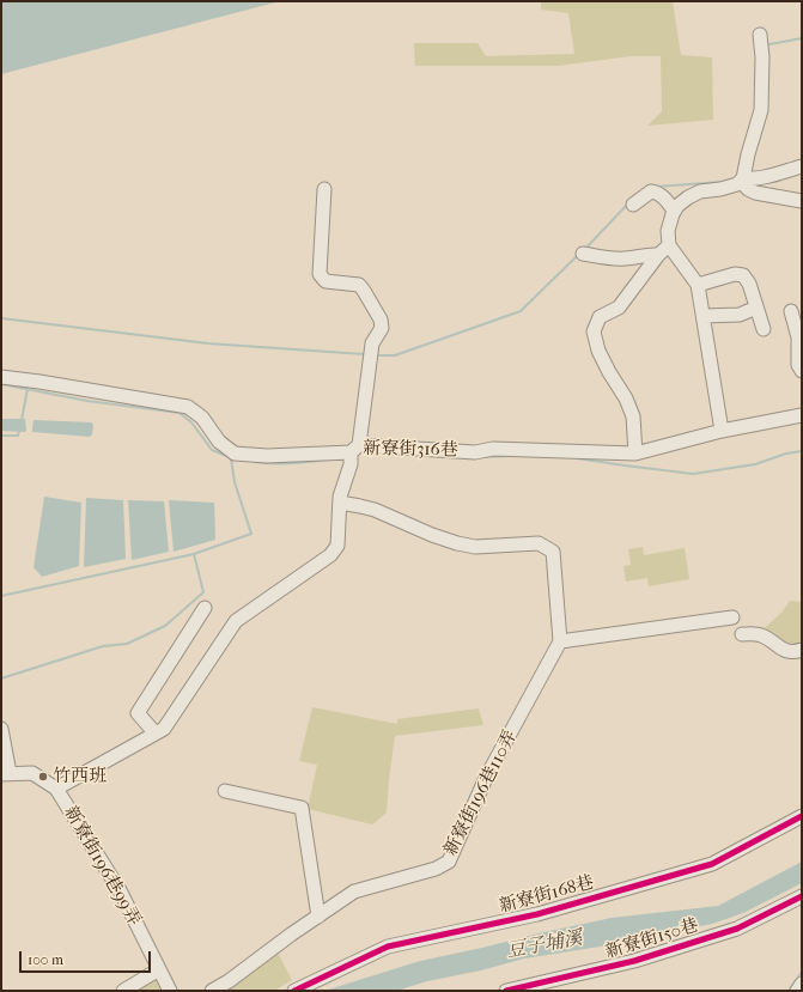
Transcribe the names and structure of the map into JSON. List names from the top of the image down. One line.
{"streets":{"street":["新寮街316巷","新寮街196巷110弄","新寮街196巷99弄","新寮街168巷","新寮街150巷"]},"crossings":[["新寮街316巷","新寮街196巷99弄"]],"water":["豆子埔溪"],"places":["竹西班"],"scale_bar":"100 m"}
